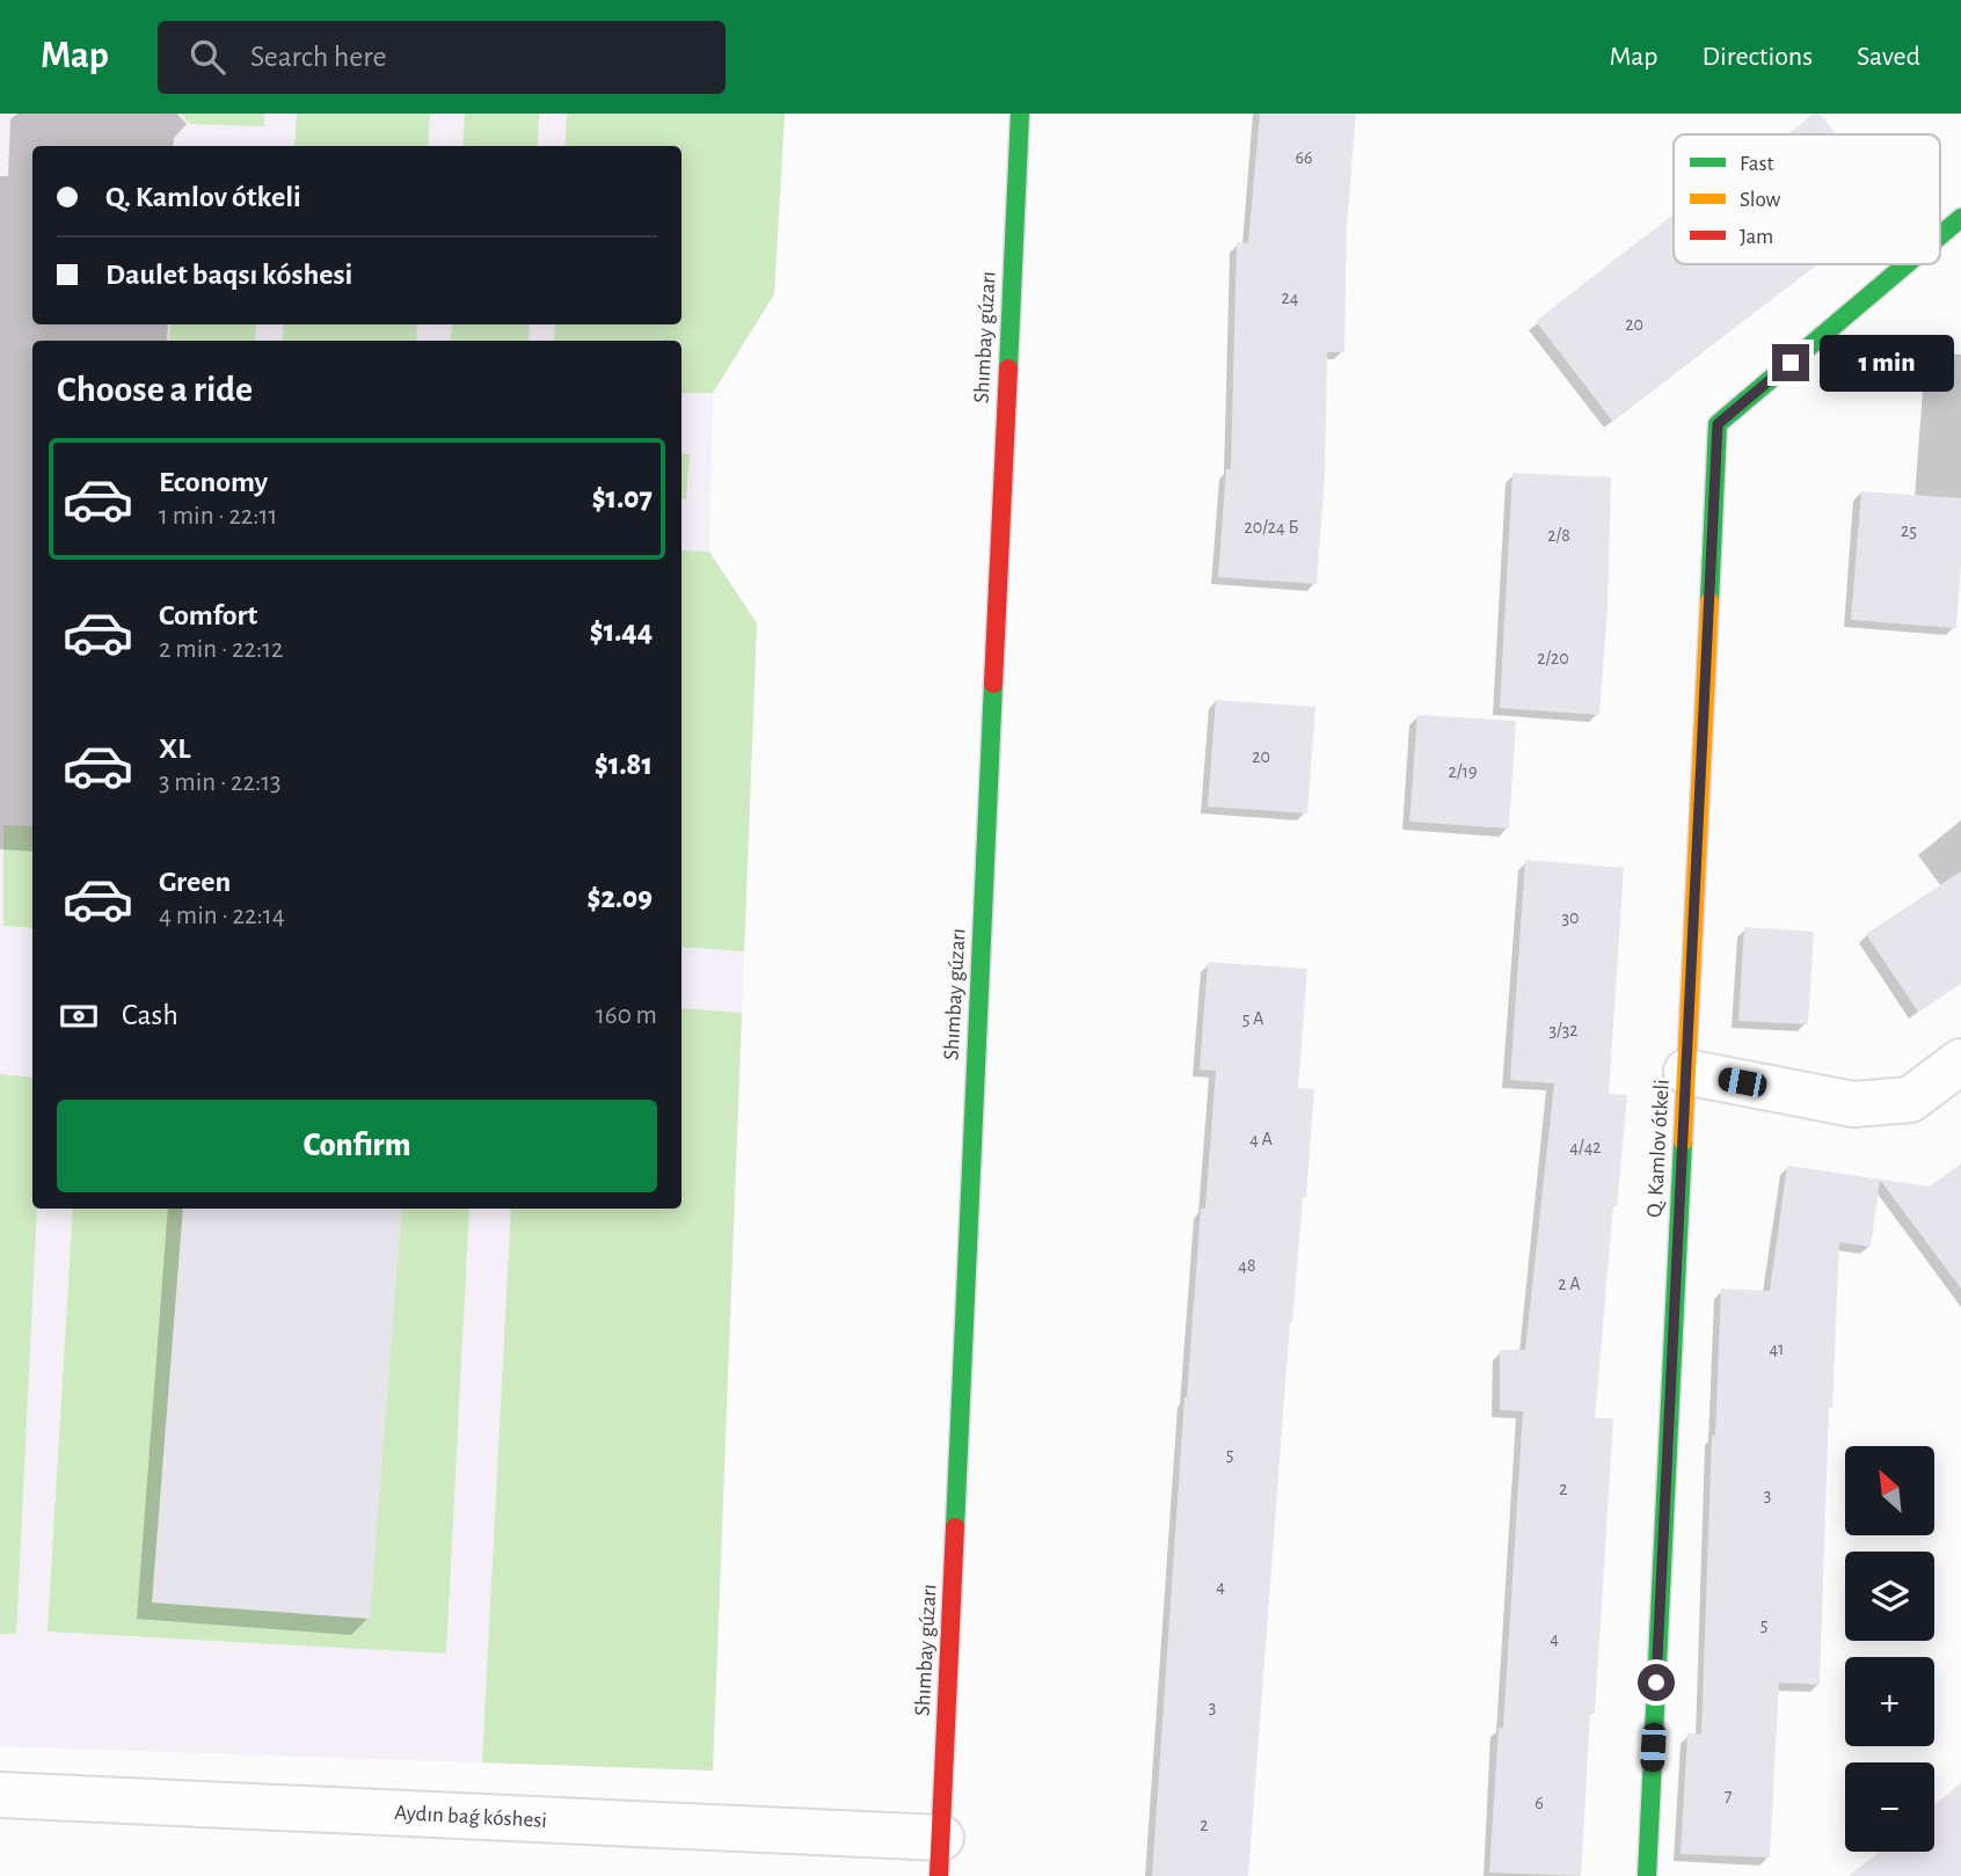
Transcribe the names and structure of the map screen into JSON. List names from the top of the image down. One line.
{"streets":{"street":["Shımbay gúzarı","Q. Kamlov ótkeli","Aydın baǵ kóshesi"]},"crossings":[["Shımbay gúzarı","Aydın baǵ kóshesi"]],"house_numbers":["66","24","20","20/24 Б","25","2/8","2/20","20","2/19","30","5 А","3/32","4 А","4/42","48","2 А","41","5","2","3","4","5","4","3","7","6","2"],"legend":["Fast","Slow","Jam"],"north":"top left","page":{"header":"Map","search":"Search here","nav":["Map","Directions","Saved"],"banner":["Q. Kamlov ótkeli","Daulet baqsı kóshesi"],"bubble":"1 min","heading":"Choose a ride","list":[{"name":"Economy","note":"1 min · 22:11","value":"$1.07"},{"name":"Comfort","note":"2 min · 22:12","value":"$1.44"},{"name":"XL","note":"3 min · 22:13","value":"$1.81"},{"name":"Green","note":"4 min · 22:14","value":"$2.09"}],"pay":["Cash","160 m"],"buttons":"Confirm","map_buttons":["+","−"]}}
